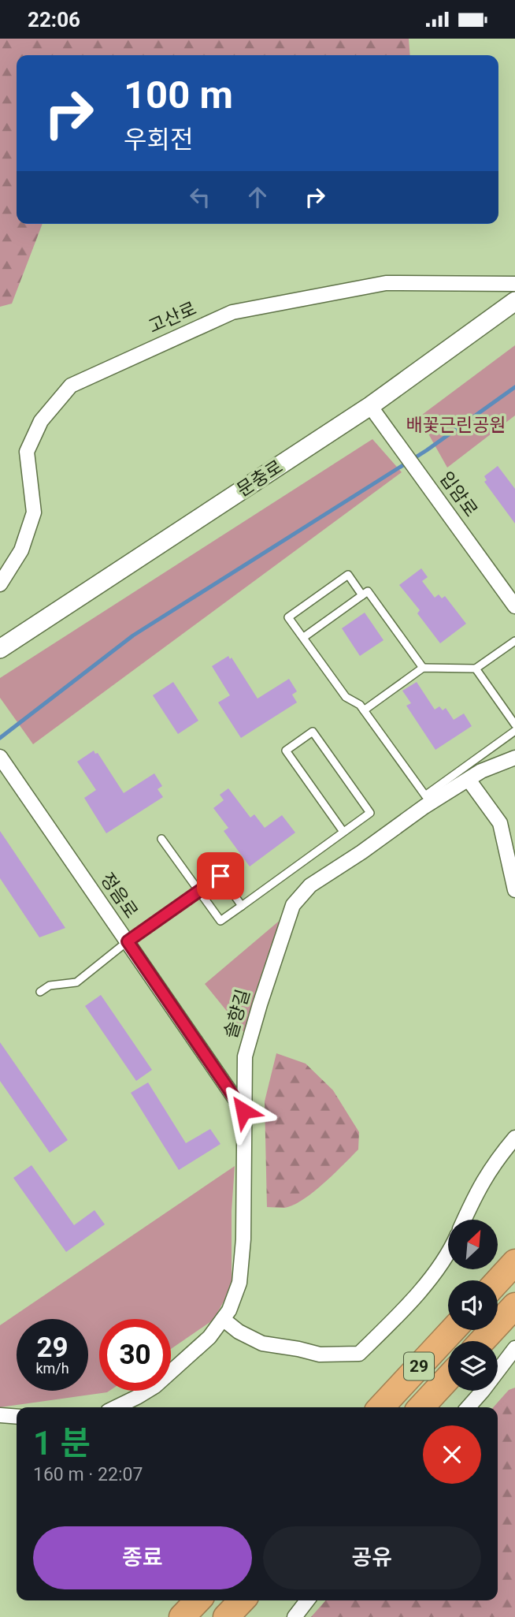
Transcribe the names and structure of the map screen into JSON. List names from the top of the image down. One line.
{"streets":{"highway":["29"],"street":["고산로","문충로","입암로","정음로","솔향길"]},"crossings":[["문충로","입암로"],["정음로","솔향길"]],"parks":["배꽃근린공원"],"north":"top right","page":{"status":"22:06","turn":["100 m","우회전"],"speed":"29 km/h","limit":"30","heading":["1 분","160 m · 22:07"],"buttons":["종료","공유"]}}
